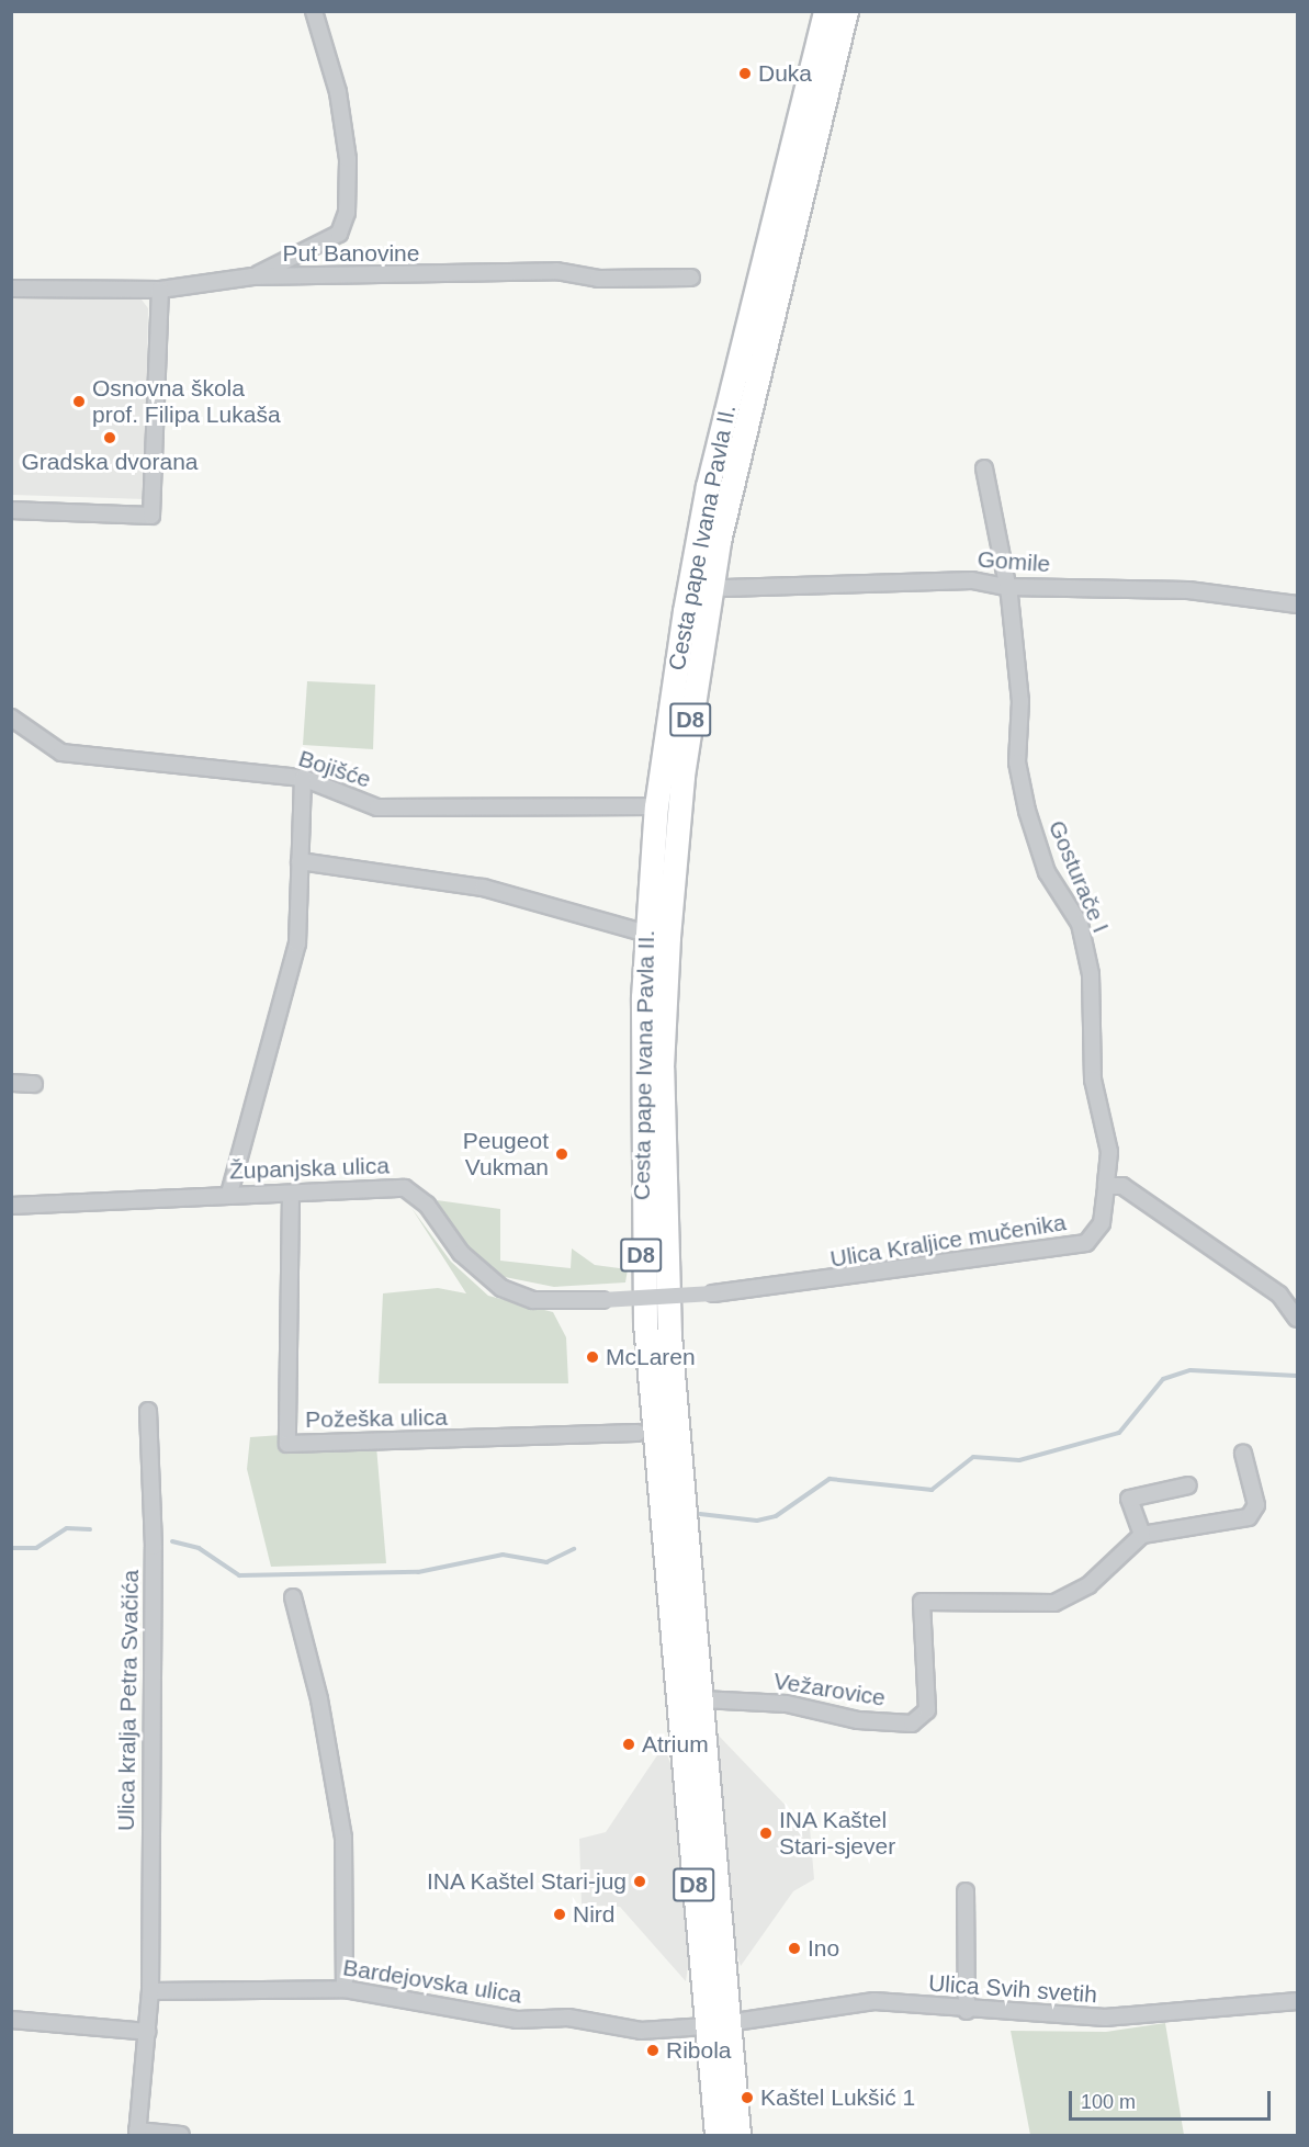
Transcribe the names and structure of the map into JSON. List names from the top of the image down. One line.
{"streets":{"main road":["Cesta pape Ivana Pavla II.","D8"],"street":["Put Banovine","Gomile","Bojišće","Gosturače I","Županjska ulica","Ulica Kraljice mučenika","Požeška ulica","Vežarovice","Ulica kralja Petra Svačića","Bardejovska ulica","Ulica Svih svetih"]},"crossings":[["Cesta pape Ivana Pavla II.","Bojišće"],["Cesta pape Ivana Pavla II.","Vežarovice"],["Cesta pape Ivana Pavla II.","Bardejovska ulica"],["Cesta pape Ivana Pavla II.","Ulica Svih svetih"],["Gomile","Gosturače I"],["Gosturače I","Ulica Kraljice mučenika"],["Županjska ulica","Ulica Kraljice mučenika"],["Županjska ulica","Požeška ulica"],["Ulica kralja Petra Svačića","Bardejovska ulica"],["Bardejovska ulica","Ulica Svih svetih"]],"places":["Duka","Osnovna škola prof. Filipa Lukaša","Gradska dvorana","Peugeot Vukman","McLaren","Atrium","INA Kaštel Stari-sjever","INA Kaštel Stari-jug","Nird","Ino","Ribola","Kaštel Lukšić 1"],"scale_bar":"100 m"}
